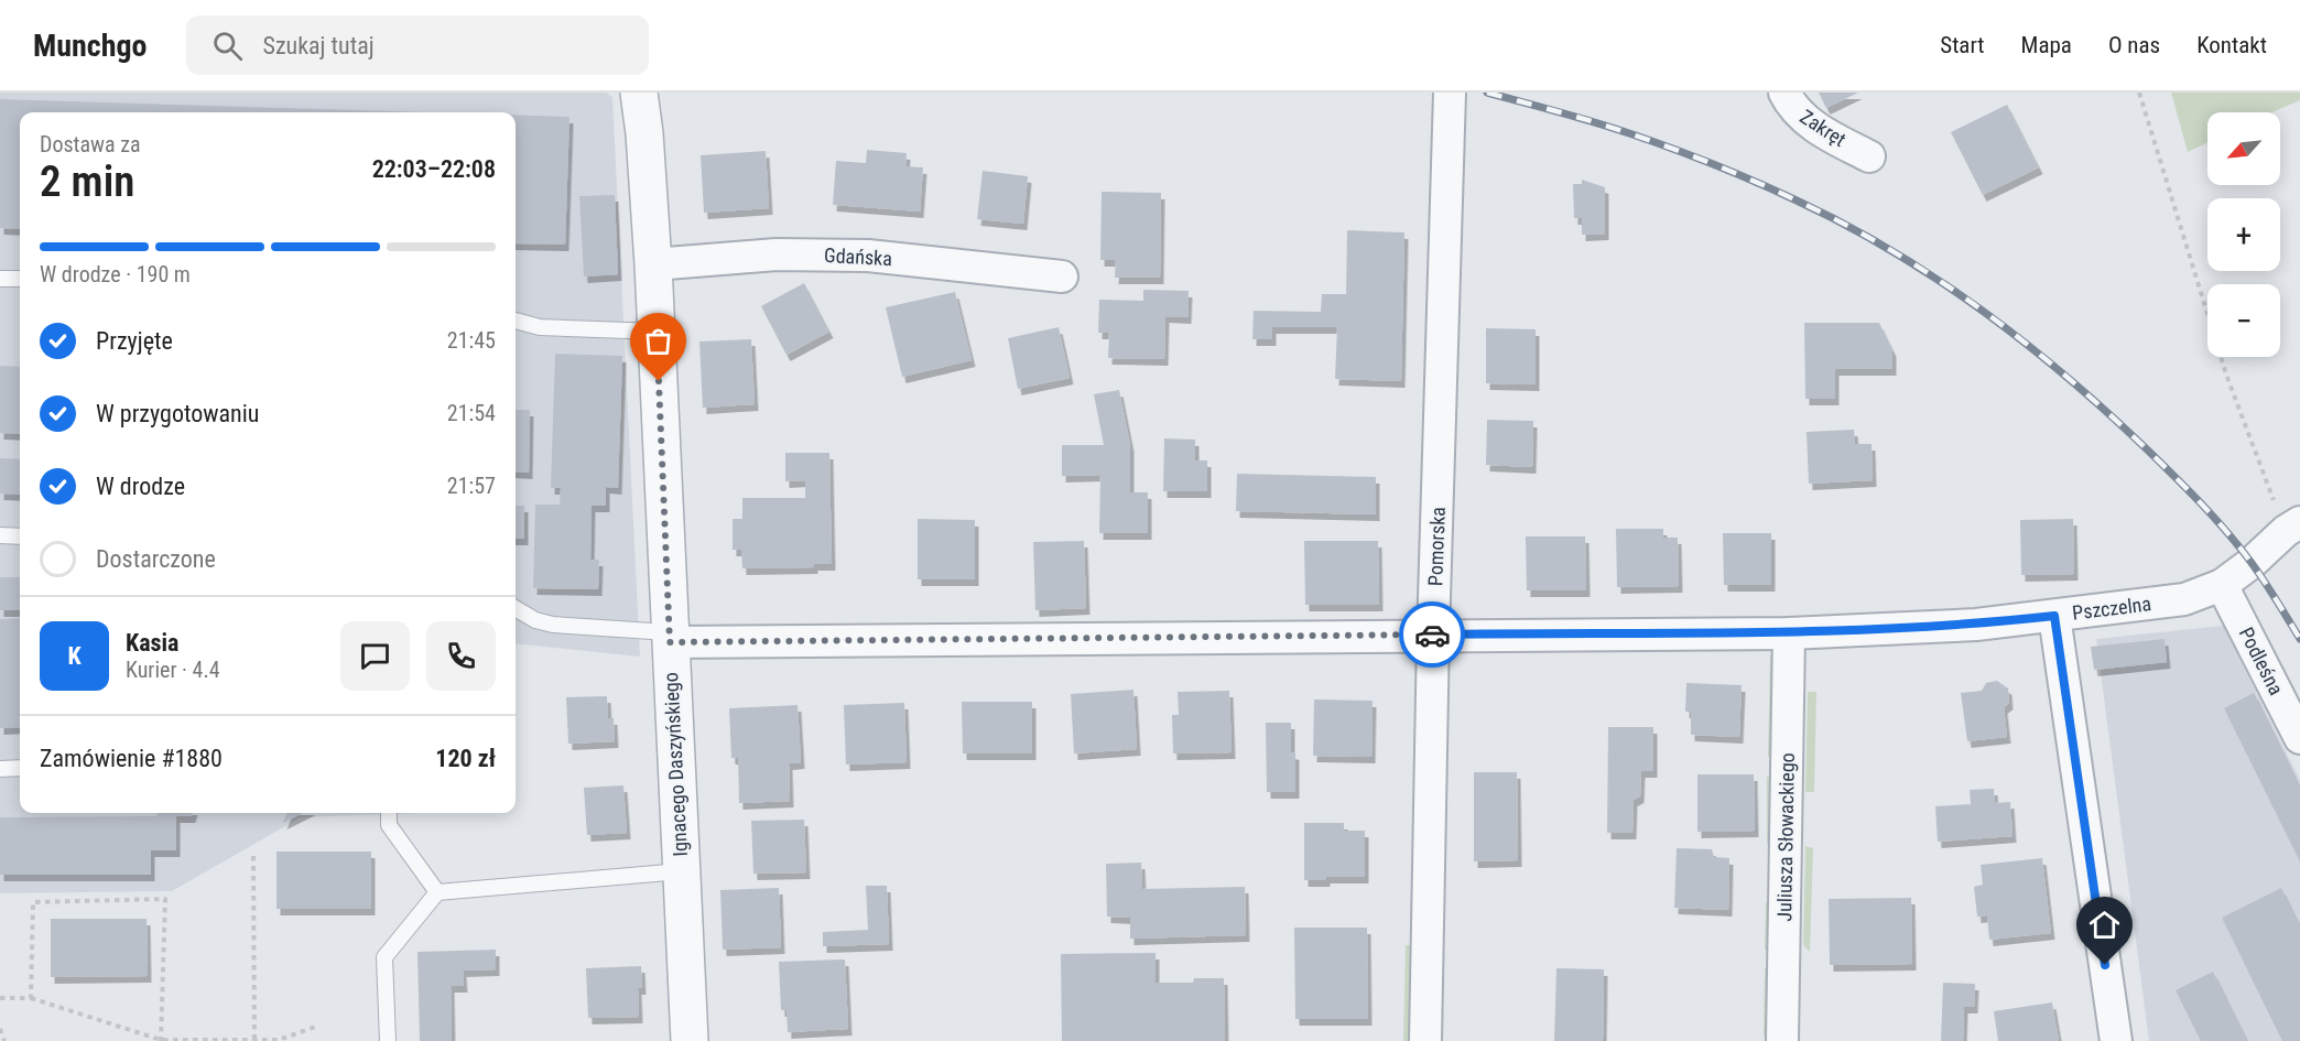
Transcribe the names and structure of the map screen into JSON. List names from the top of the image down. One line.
{"streets":{"street":["Zakręt","Gdańska","Pomorska","Pszczelna","Podleśna","Ignacego Daszyńskiego","Juliusza Słowackiego"]},"crossings":[["Gdańska","Ignacego Daszyńskiego"],["Pomorska","Pszczelna"],["Pszczelna","Podleśna"],["Pszczelna","Ignacego Daszyńskiego"],["Pszczelna","Juliusza Słowackiego"]],"north":"bottom left","page":{"header":"Munchgo","search":"Szukaj tutaj","nav":["Start","Mapa","O nas","Kontakt"],"map_buttons":["+","−"],"heading":["2 min","Dostawa za","22:03–22:08"],"panel":["Kasia","Kurier · 4.4","Zamówienie #1880","120 zł"],"bar":"W drodze · 190 m","list":[["Przyjęte","21:45"],["W przygotowaniu","21:54"],["W drodze","21:57"],"Dostarczone"],"round":"K"}}
